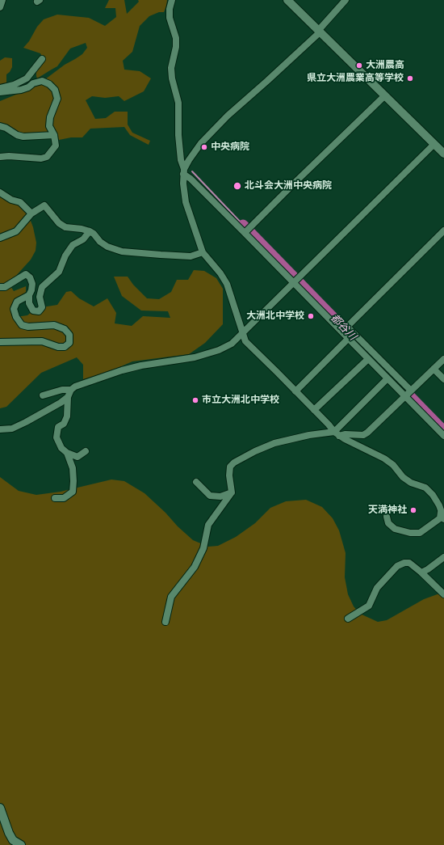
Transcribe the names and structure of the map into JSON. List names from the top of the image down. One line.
{"water":["都谷川"],"places":["大洲農高","県立大洲農業高等学校","中央病院","北斗会大洲中央病院","大洲北中学校","市立大洲北中学校","天満神社"]}
